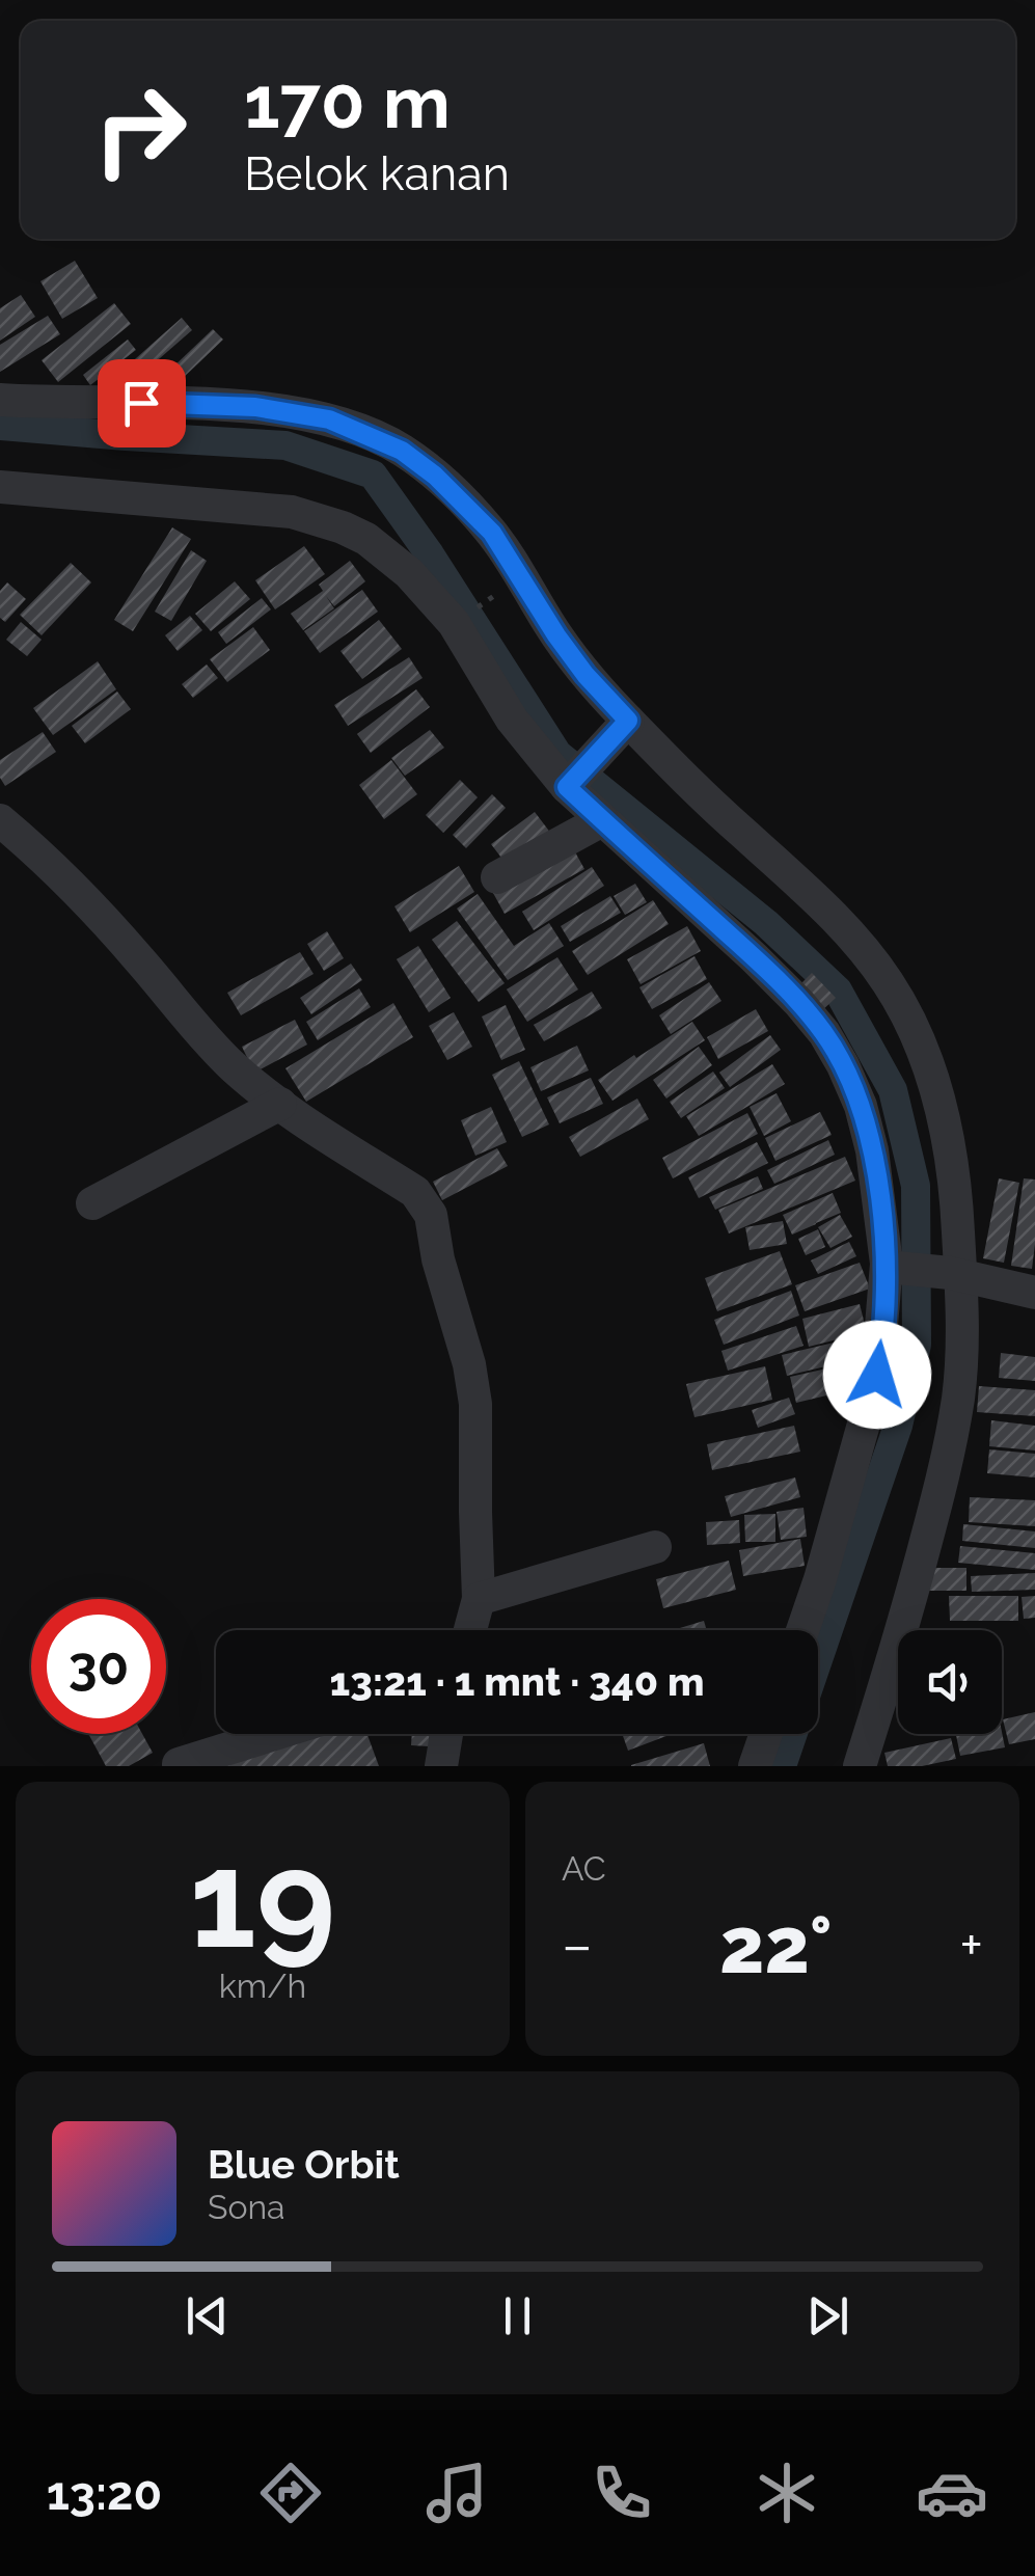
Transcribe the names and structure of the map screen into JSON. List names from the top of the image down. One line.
{"page":{"turn":["170 m","Belok kanan"],"limit":"30","trip":"13:21 · 1 mnt · 340 m","tile":[["19","km/h"],"AC"],"heat":["−","22°","+"],"song":["Blue Orbit","Sona"],"tabs":"13:20"}}
